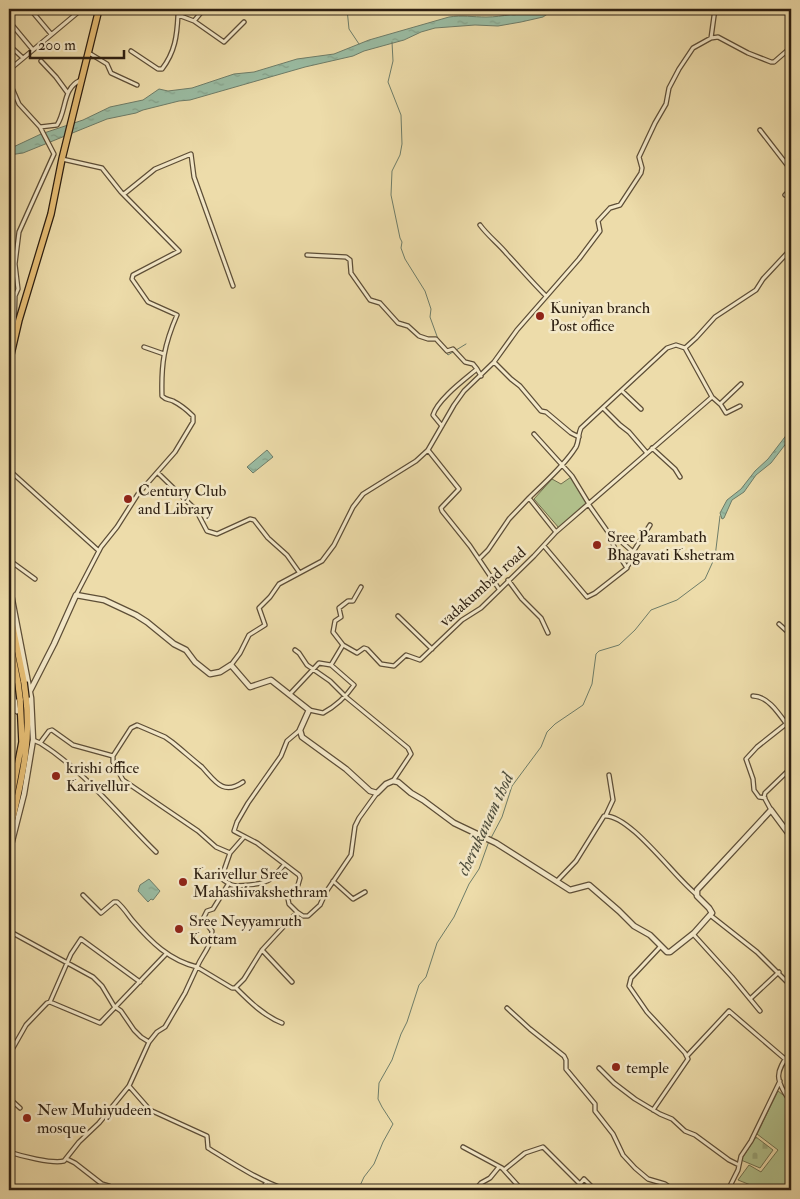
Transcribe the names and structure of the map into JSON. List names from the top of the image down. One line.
{"streets":{"street":["vadakumbad road"]},"water":["cherukanam thod"],"places":["Kuniyan branch Post office","Century Club and Library","Sree Parambath Bhagavati Kshetram","krishi office Karivellur","Karivellur Sree Mahashivakshethram","Sree Neyyamruth Kottam","temple","New Muhiyudeen mosque"],"scale_bar":"200 m"}
